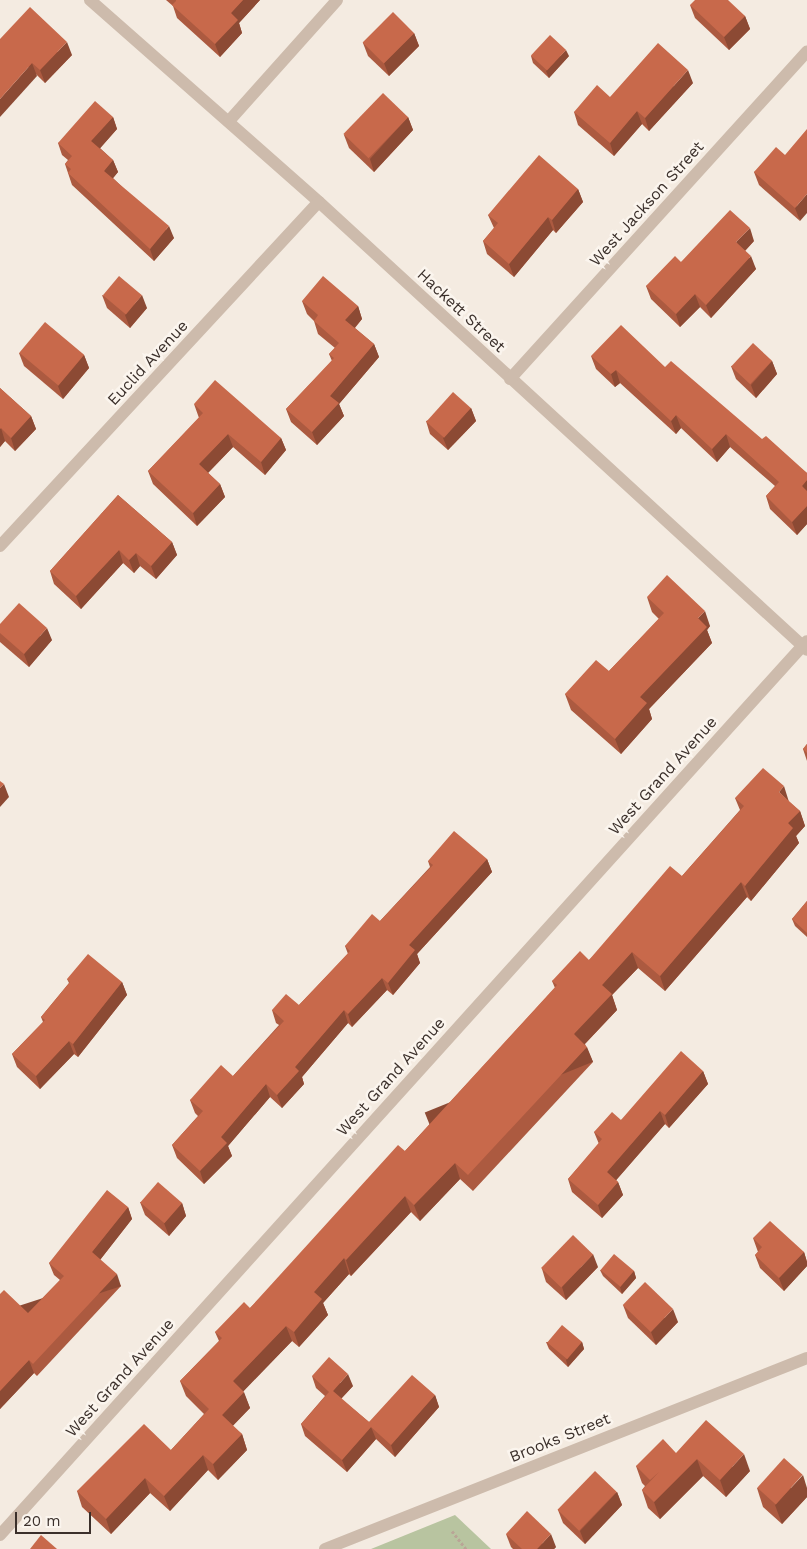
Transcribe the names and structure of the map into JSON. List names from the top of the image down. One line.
{"streets":{"street":["West Jackson Street","Hackett Street","Euclid Avenue","West Grand Avenue","Brooks Street"]},"crossings":[["West Jackson Street","Hackett Street"],["Hackett Street","Euclid Avenue"],["Hackett Street","West Grand Avenue"]],"scale_bar":"20 m"}
